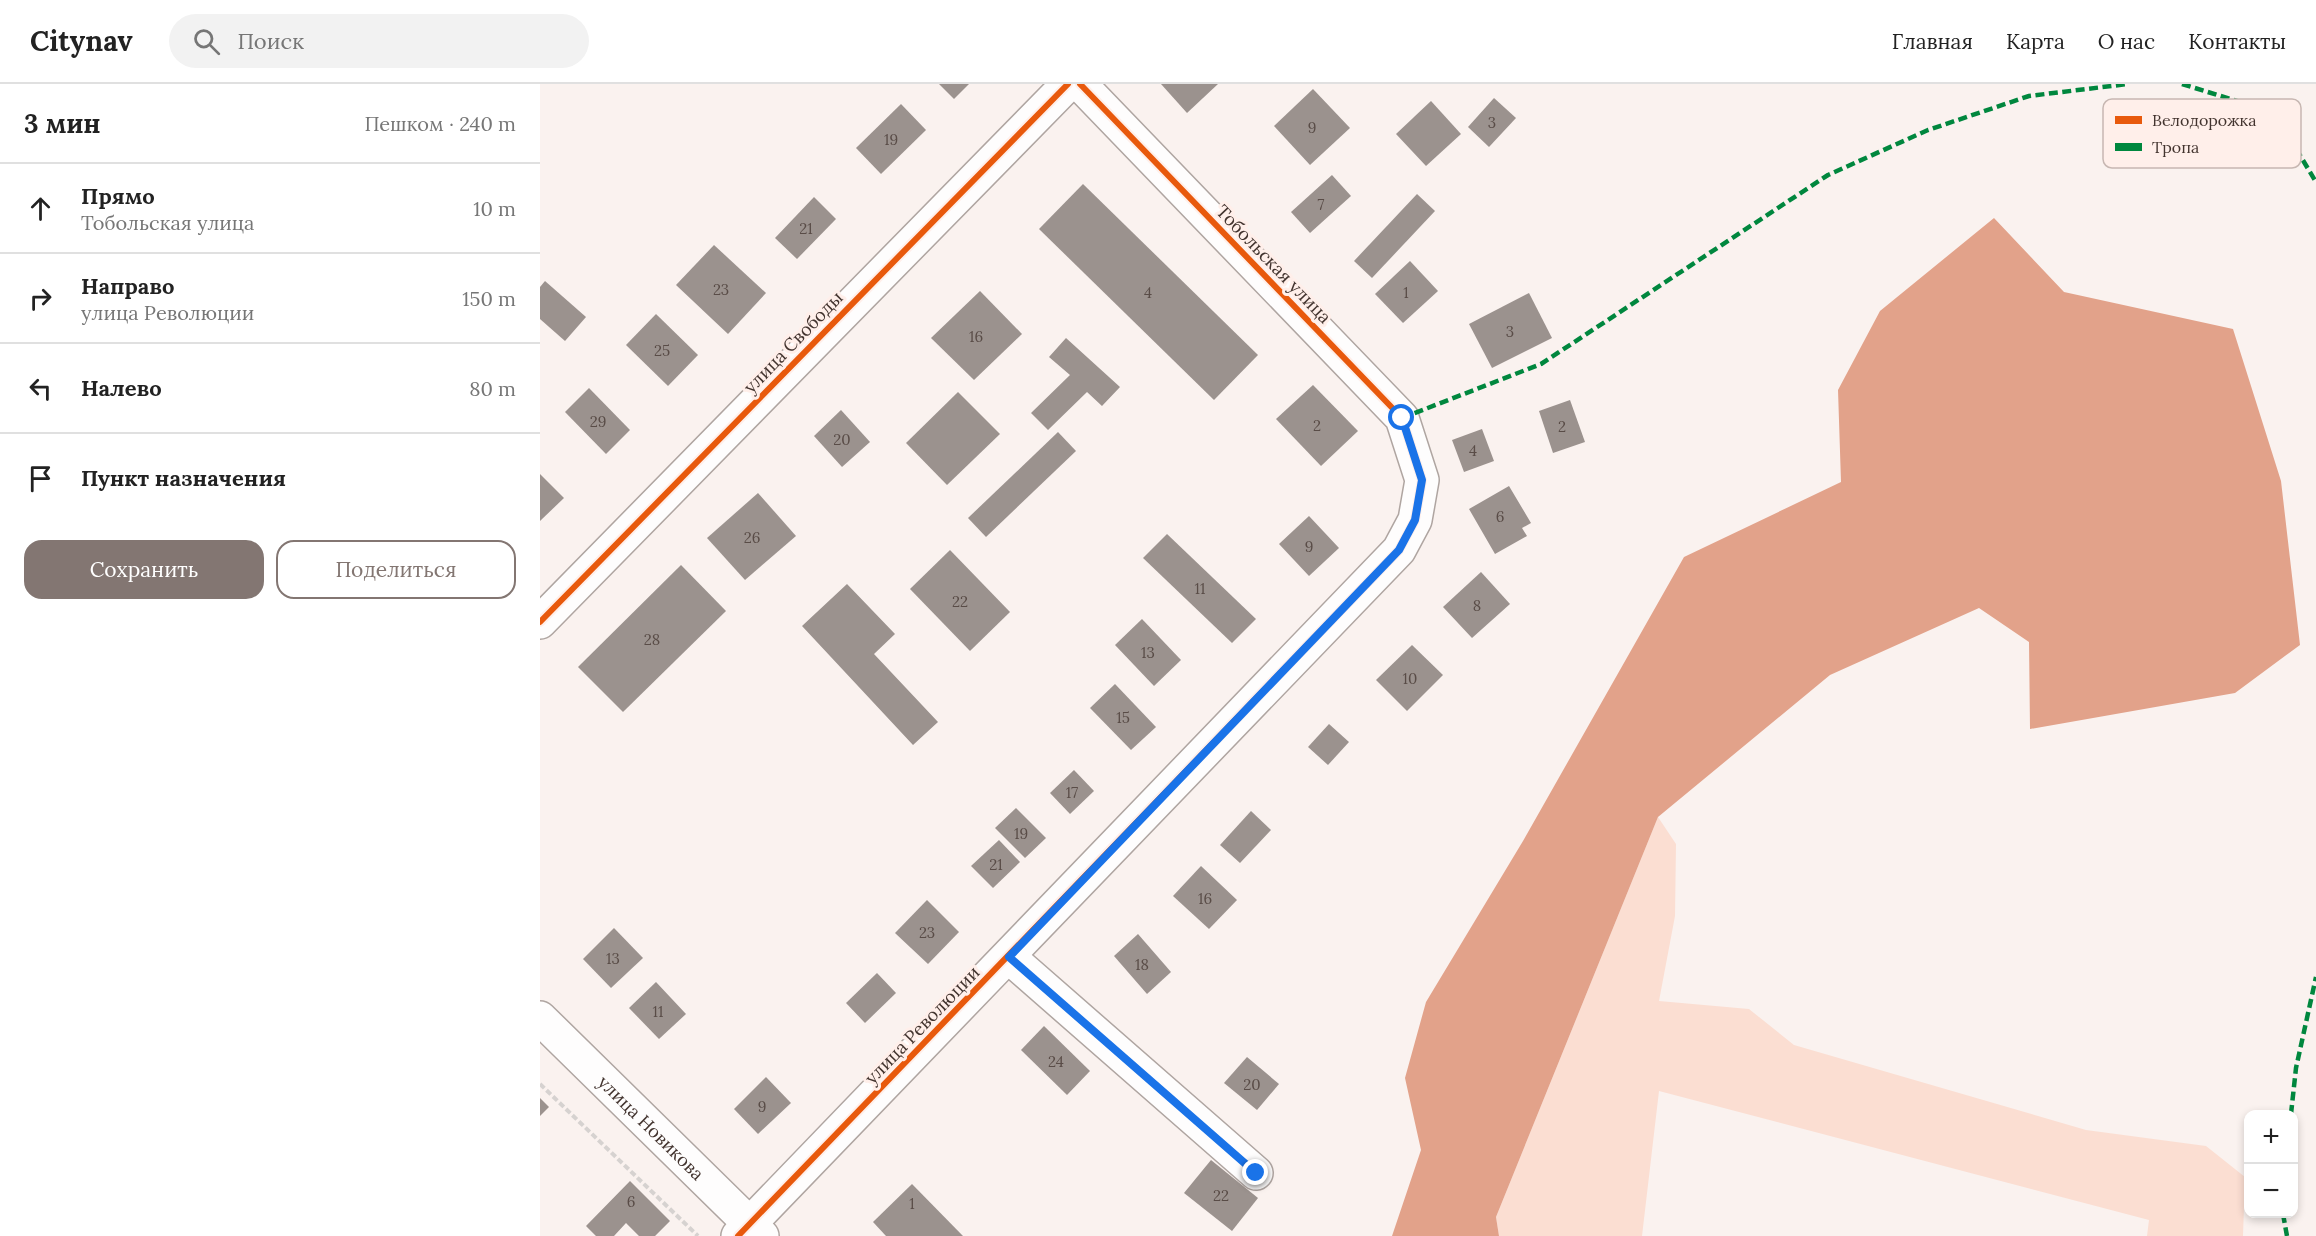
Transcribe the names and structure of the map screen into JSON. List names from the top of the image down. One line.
{"streets":{"street":["Тобольская улица","улица Свободы","улица Революции","улица Новикова"]},"crossings":[["Тобольская улица","улица Революции"],["улица Революции","улица Новикова"]],"house_numbers":["3","9","19","7","21","23","4","1","3","16","25","29","2","2","20","4","6","26","9","11","22","8","28","13","10","15","17","19","21","16","23","13","18","11","24","20","9","22","6","1"],"legend":["Велодорожка","Тропа"],"page":{"header":"Citynav","search":"Поиск","nav":["Главная","Карта","О нас","Контакты"],"heading":["3 мин","Пешком · 240 m"],"list":[["Прямо","Тобольская улица","10 m"],["Направо","улица Революции","150 m"],["Налево","80 m"],"Пункт назначения"],"buttons":["Сохранить","Поделиться"],"map_buttons":["+","−"]}}
